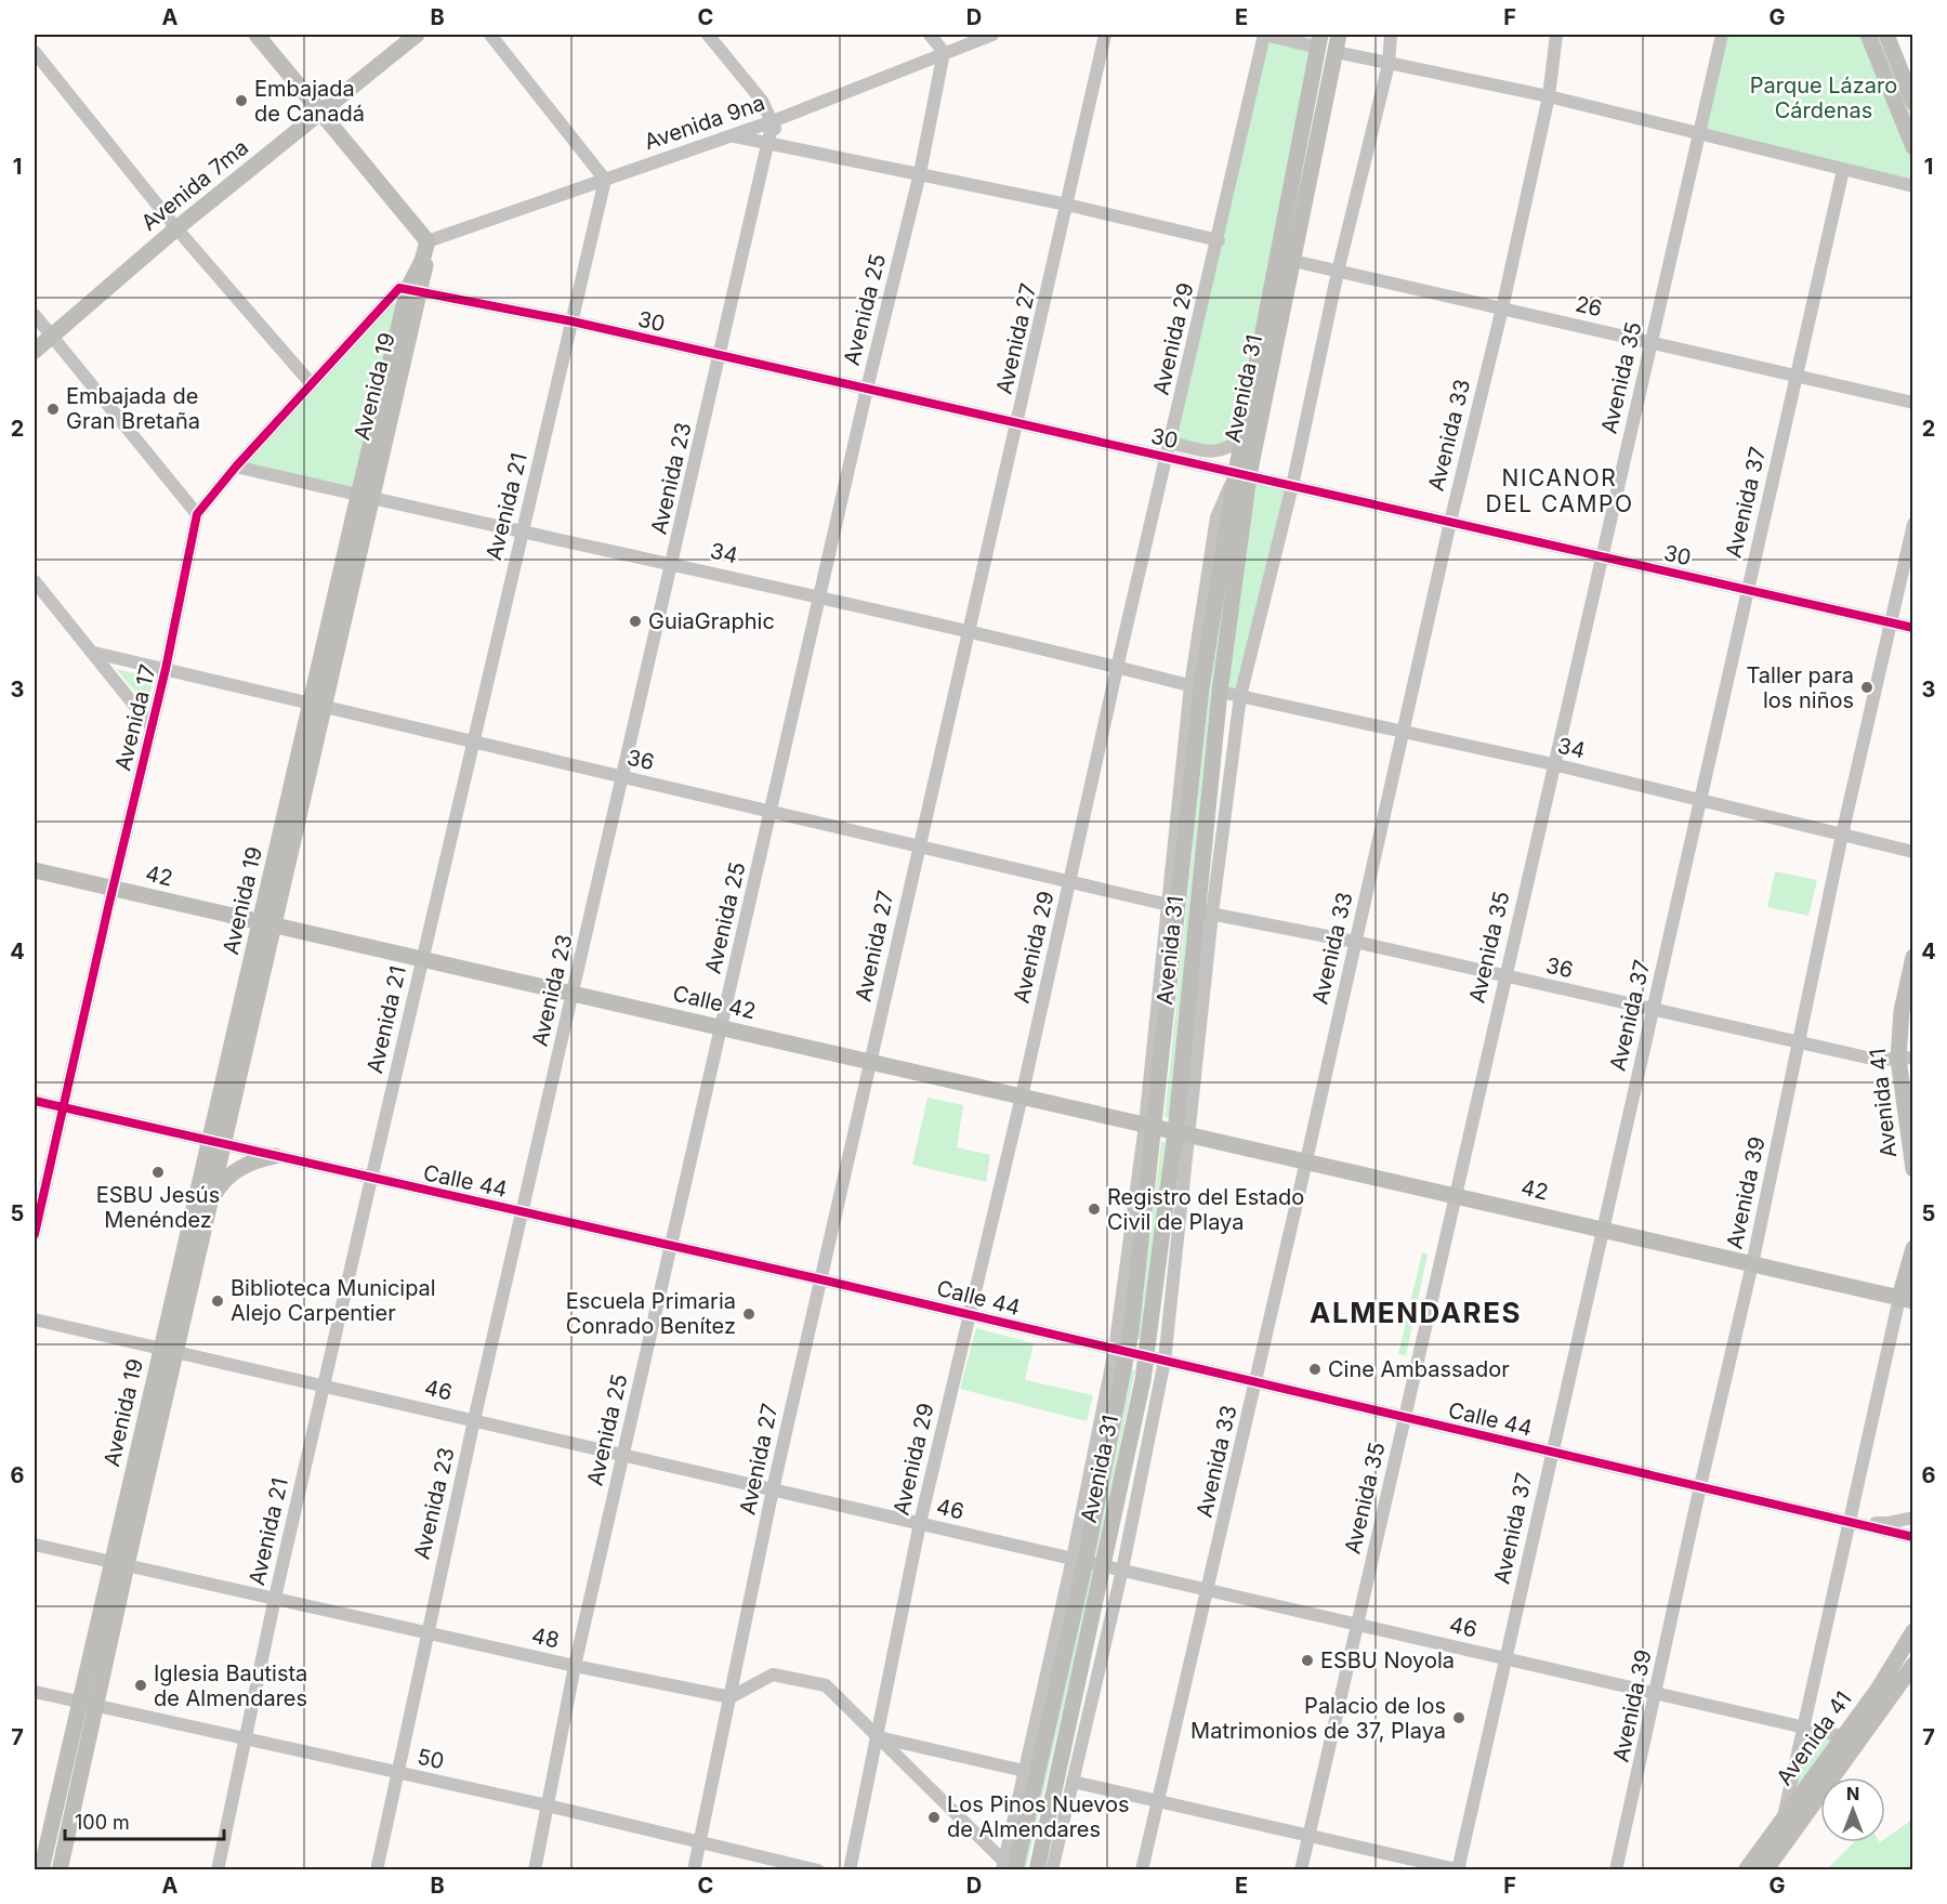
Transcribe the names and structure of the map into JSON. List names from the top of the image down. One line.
{"streets":{"main road":["Avenida 7ma","Avenida 19","Avenida 31","42","Calle 42","Avenida 41"],"street":["Avenida 9na","26","Avenida 25","30","Avenida 27","Avenida 29","Avenida 35","Avenida 33","Avenida 23","Avenida 37","Avenida 21","34","Avenida 17","36","Calle 44","Avenida 39","46","48","50"]},"crossings":[["Avenida 9na","Avenida 25"],["Avenida 9na","Avenida 19"],["Avenida 9na","Avenida 23"],["Avenida 9na","Avenida 21"],["26","Avenida 35"],["26","Avenida 31"],["26","Avenida 33"],["26","Avenida 37"],["Avenida 25","30"],["Avenida 25","34"],["Avenida 25","36"],["Avenida 25","Calle 42"],["Avenida 25","Calle 44"],["Avenida 25","46"],["Avenida 25","48"],["Avenida 25","50"],["30","Avenida 27"],["30","Avenida 29"],["30","Avenida 35"],["30","Avenida 19"],["30","Avenida 31"],["30","Avenida 33"],["30","Avenida 23"],["30","Avenida 37"],["30","Avenida 21"],["30","Avenida 17"],["30","Avenida 39"],["Avenida 27","34"],["Avenida 27","36"],["Avenida 27","Calle 42"],["Avenida 27","Calle 44"],["Avenida 27","46"],["Avenida 27","48"],["Avenida 27","50"],["Avenida 29","34"],["Avenida 29","36"],["Avenida 29","Calle 42"],["Avenida 29","Calle 44"],["Avenida 29","46"],["Avenida 35","34"],["Avenida 35","36"],["Avenida 35","42"],["Avenida 35","Calle 44"],["Avenida 35","46"],["Avenida 19","34"],["Avenida 19","Avenida 17"],["Avenida 19","36"],["Avenida 19","42"],["Avenida 19","Calle 42"],["Avenida 19","Calle 44"],["Avenida 19","46"],["Avenida 19","48"],["Avenida 19","50"],["Avenida 31","34"],["Avenida 31","36"],["Avenida 31","42"],["Avenida 31","Calle 42"],["Avenida 31","Calle 44"],["Avenida 31","46"],["Avenida 33","34"],["Avenida 33","36"],["Avenida 33","42"],["Avenida 33","Calle 44"],["Avenida 33","46"],["Avenida 23","34"],["Avenida 23","36"],["Avenida 23","Calle 42"],["Avenida 23","Calle 44"],["Avenida 23","46"],["Avenida 23","48"],["Avenida 23","50"],["Avenida 37","34"],["Avenida 37","36"],["Avenida 37","42"],["Avenida 37","Calle 44"],["Avenida 37","46"],["Avenida 21","34"],["Avenida 21","36"],["Avenida 21","Calle 42"],["Avenida 21","Calle 44"],["Avenida 21","46"],["Avenida 21","48"],["Avenida 21","50"],["34","Avenida 17"],["34","Avenida 39"],["Avenida 17","36"],["Avenida 17","42"],["Avenida 17","Calle 44"],["36","Avenida 41"],["36","Avenida 39"],["42","Calle 42"],["42","Avenida 39"],["Avenida 41","46"],["Calle 44","Avenida 39"],["Avenida 39","46"]],"districts":["NICANOR DEL CAMPO","ALMENDARES"],"parks":["Parque Lázaro Cárdenas"],"places":["Embajada de Canadá","Embajada de Gran Bretaña","GuiaGraphic","Taller para los niños","ESBU Jesús Menéndez","Registro del Estado Civil de Playa","Biblioteca Municipal Alejo Carpentier","Escuela Primaria Conrado Benítez","Cine Ambassador","ESBU Noyola","Iglesia Bautista de Almendares","Palacio de los Matrimonios de 37, Playa","Los Pinos Nuevos de Almendares"],"scale_bar":"100 m","north":"top","grid":{"columns":["A","B","C","D","E","F","G"],"rows":["1","2","3","4","5","6","7"]}}
